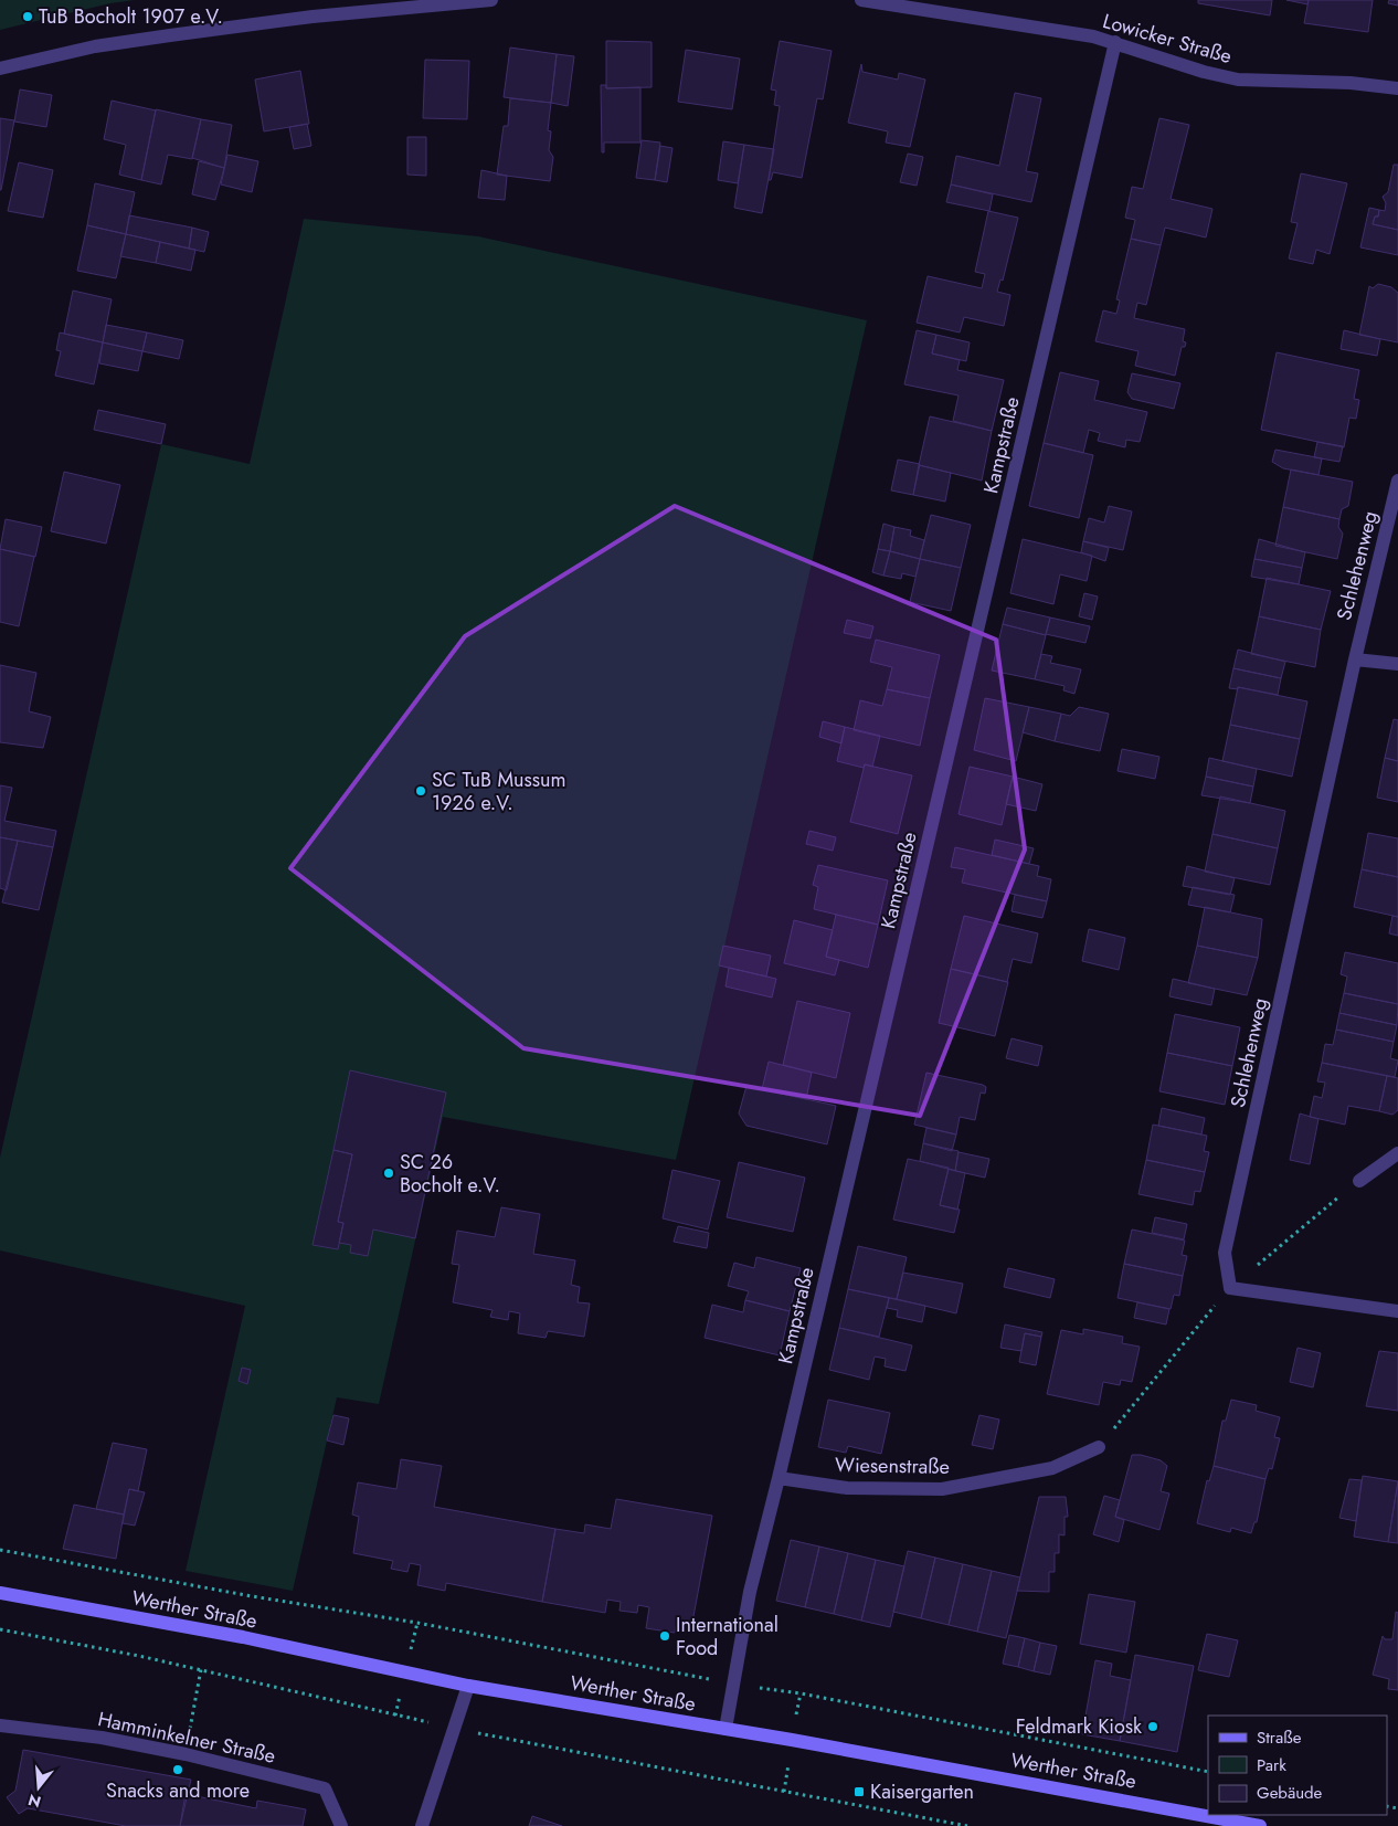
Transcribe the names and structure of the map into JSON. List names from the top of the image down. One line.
{"streets":{"main road":["Werther Straße"],"street":["Lowicker Straße","Kampstraße","Schlehenweg","Wiesenstraße","Hamminkelner Straße"]},"crossings":[["Lowicker Straße","Kampstraße"],["Kampstraße","Wiesenstraße"],["Kampstraße","Werther Straße"]],"places":{"other":["TuB Bocholt 1907 e.V.","SC TuB Mussum 1926 e.V.","SC 26 Bocholt e.V.","International Food","Feldmark Kiosk","Snacks and more"],"transit":["Kaisergarten"]},"legend":["Straße","Park","Gebäude"],"north":"bottom"}
